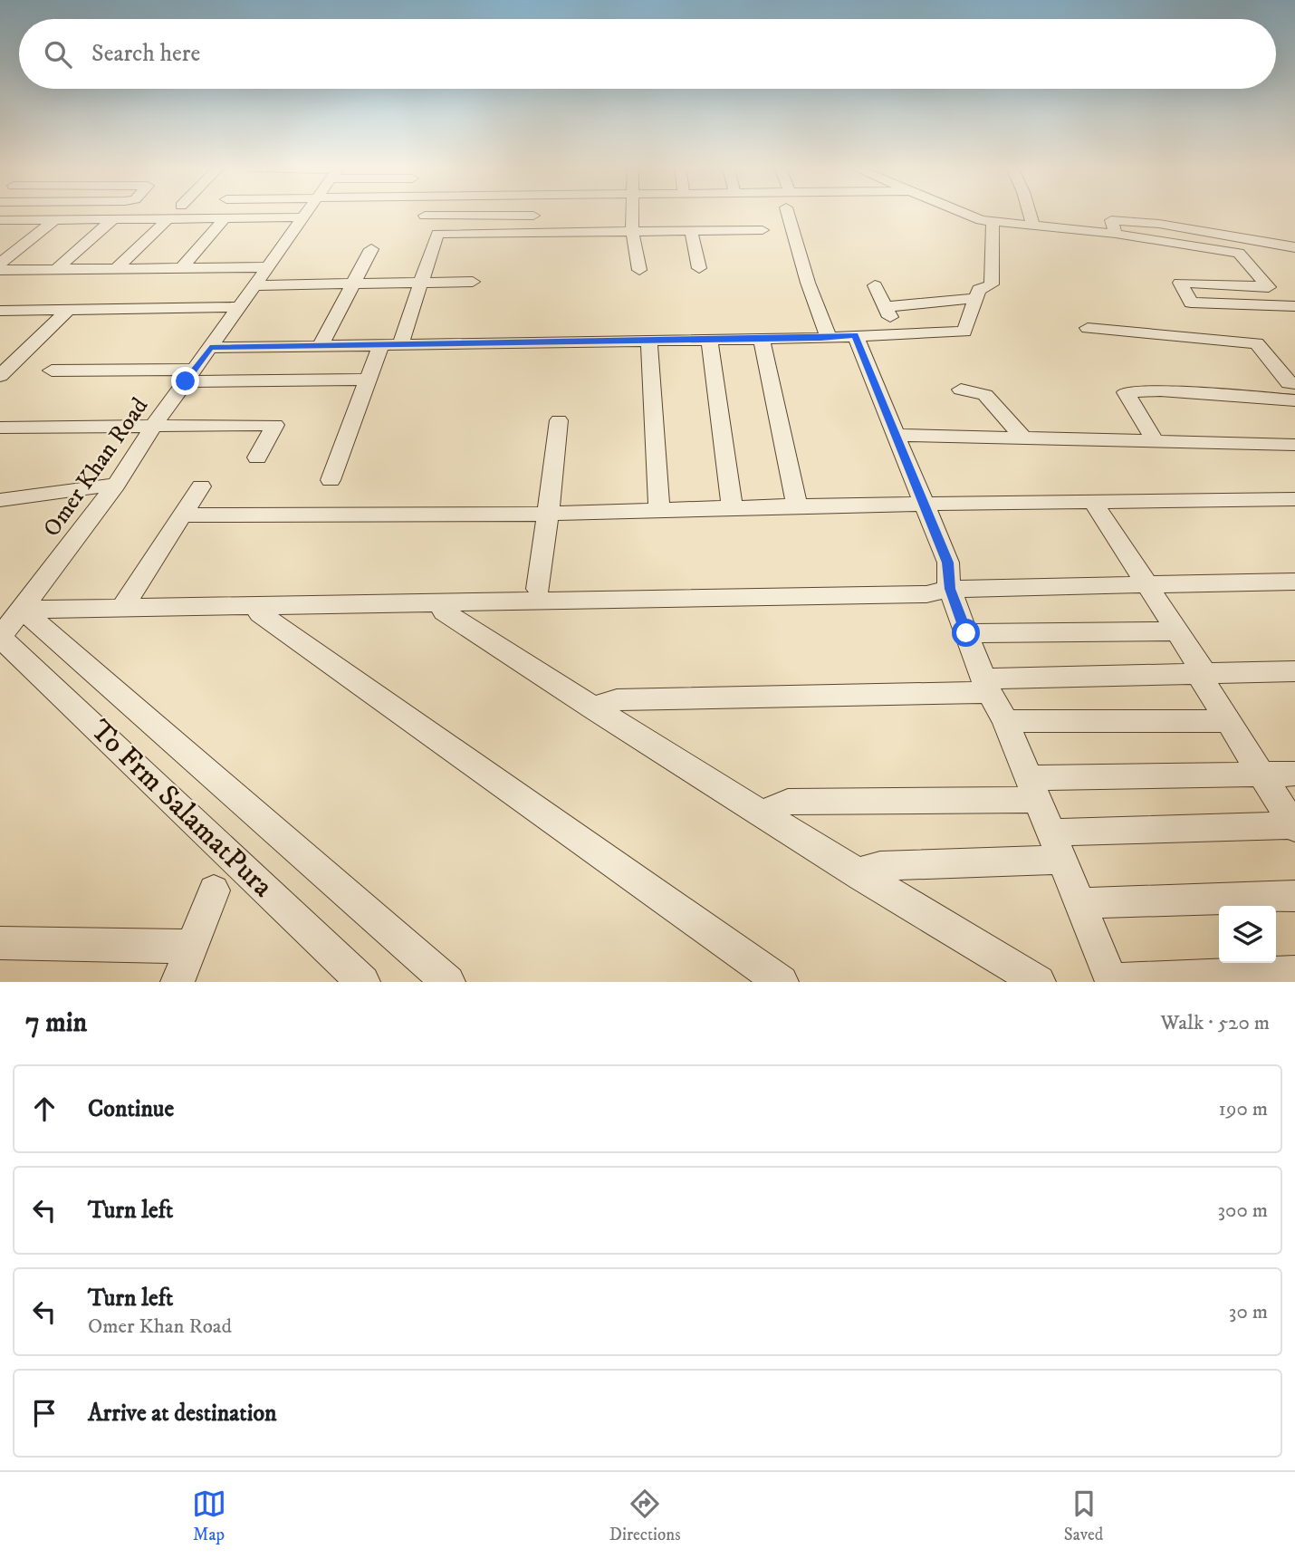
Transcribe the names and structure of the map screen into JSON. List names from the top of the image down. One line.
{"streets":{"street":["Omer Khan Road","To Frm SalamatPura"]},"crossings":[["Omer Khan Road","To Frm SalamatPura"]],"page":{"search":"Search here","heading":["7 min","Walk · 520 m"],"list":[["Continue","190 m"],["Turn left","300 m"],["Turn left","Omer Khan Road","30 m"],"Arrive at destination"],"nav":["Map","Directions","Saved"]}}
